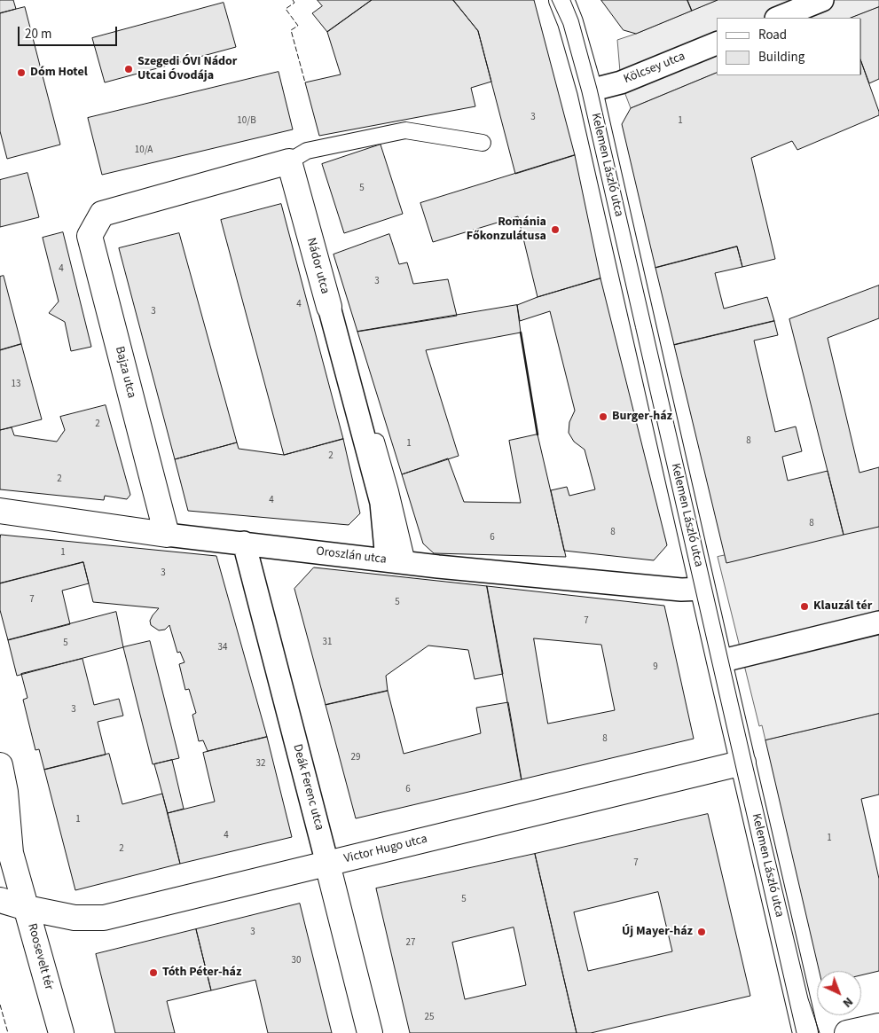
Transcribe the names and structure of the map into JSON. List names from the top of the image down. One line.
{"streets":{"street":["Kölcsey utca","Kelemen László utca","Nádor utca","Bajza utca","Oroszlán utca","Deák Ferenc utca","Victor Hugo utca","Roosevelt tér"]},"crossings":[["Kölcsey utca","Kelemen László utca"],["Kelemen László utca","Oroszlán utca"],["Kelemen László utca","Victor Hugo utca"],["Nádor utca","Bajza utca"],["Nádor utca","Oroszlán utca"],["Bajza utca","Oroszlán utca"],["Oroszlán utca","Deák Ferenc utca"],["Deák Ferenc utca","Victor Hugo utca"],["Victor Hugo utca","Roosevelt tér"]],"places":["Szegedi ÓVI Nádor Utcai Óvodája","Dóm Hotel","Románia Főkonzulátusa","Burger-ház","Klauzál tér","Új Mayer-ház","Tóth Péter-ház"],"house_numbers":["3","10/B","1","10/A","5","4","3","4","3","13","2","8","1","2","2","4","8","8","6","1","3","7","5","7","31","5","34","9","3","8","29","32","6","1","4","1","2","7","5","3","27","30","25"],"legend":["Road","Building"],"scale_bar":"20 m","north":"bottom right"}
